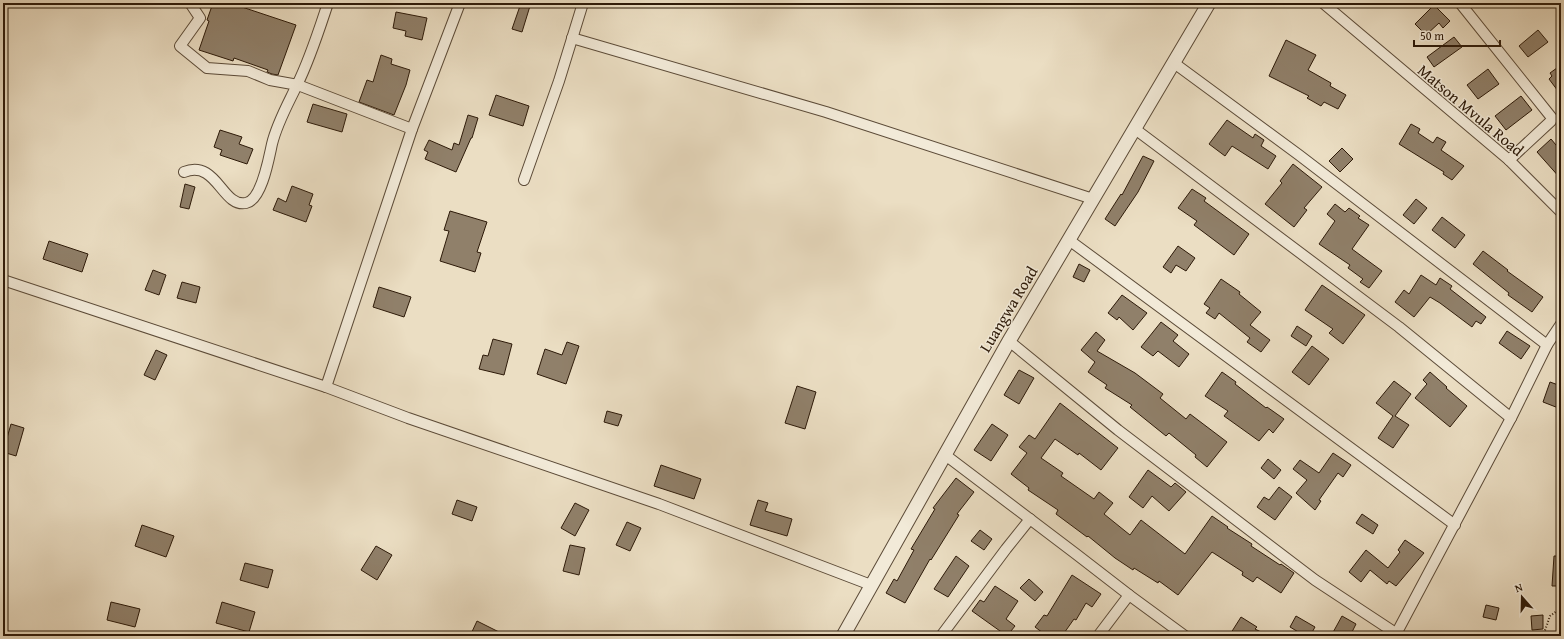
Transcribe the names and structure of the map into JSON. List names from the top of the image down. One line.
{"streets":{"street":["Matson Mvula Road","Luangwa Road"]},"scale_bar":"50 m","north":"top"}
